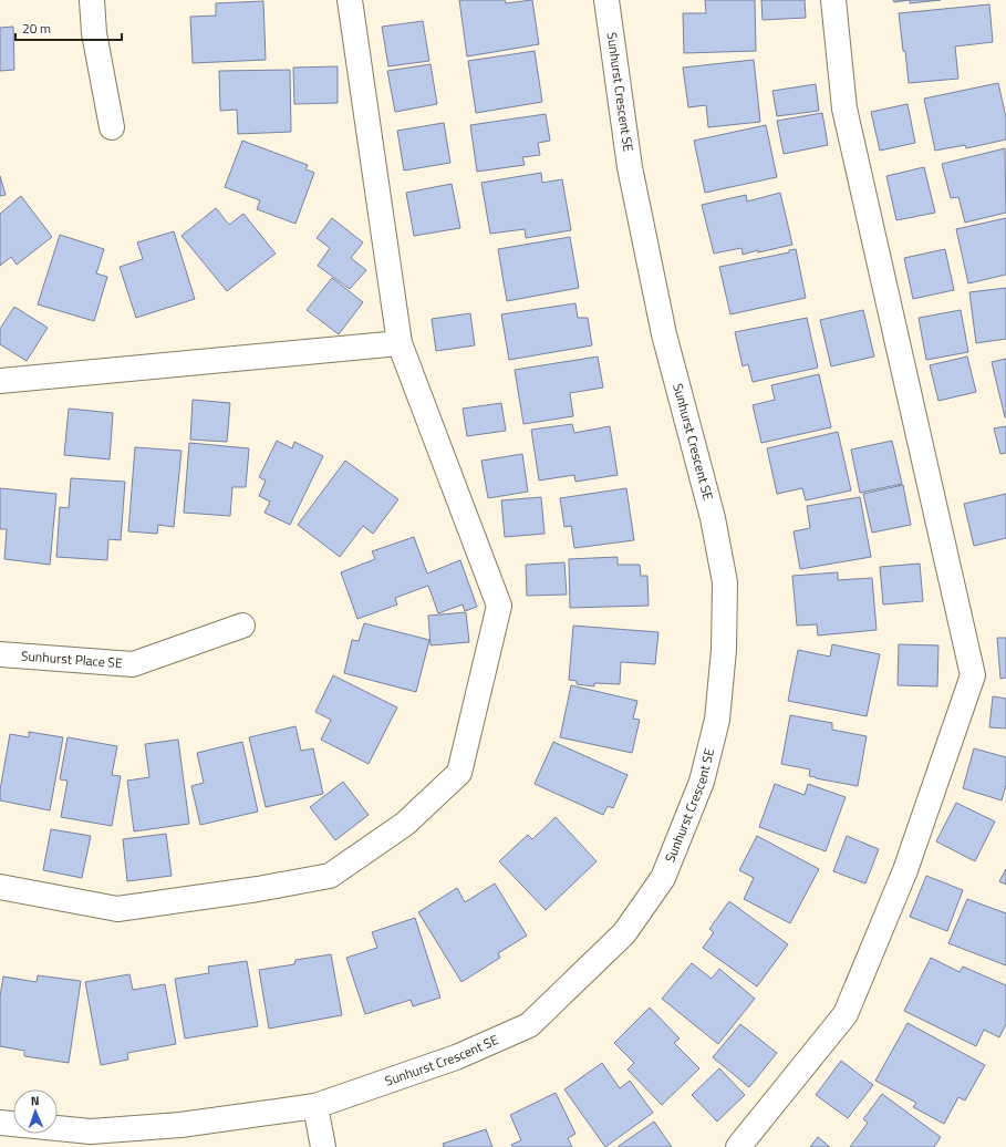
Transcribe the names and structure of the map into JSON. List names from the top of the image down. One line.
{"streets":{"street":["Sunhurst Crescent SE","Sunhurst Place SE"]},"scale_bar":"20 m","north":"top"}
